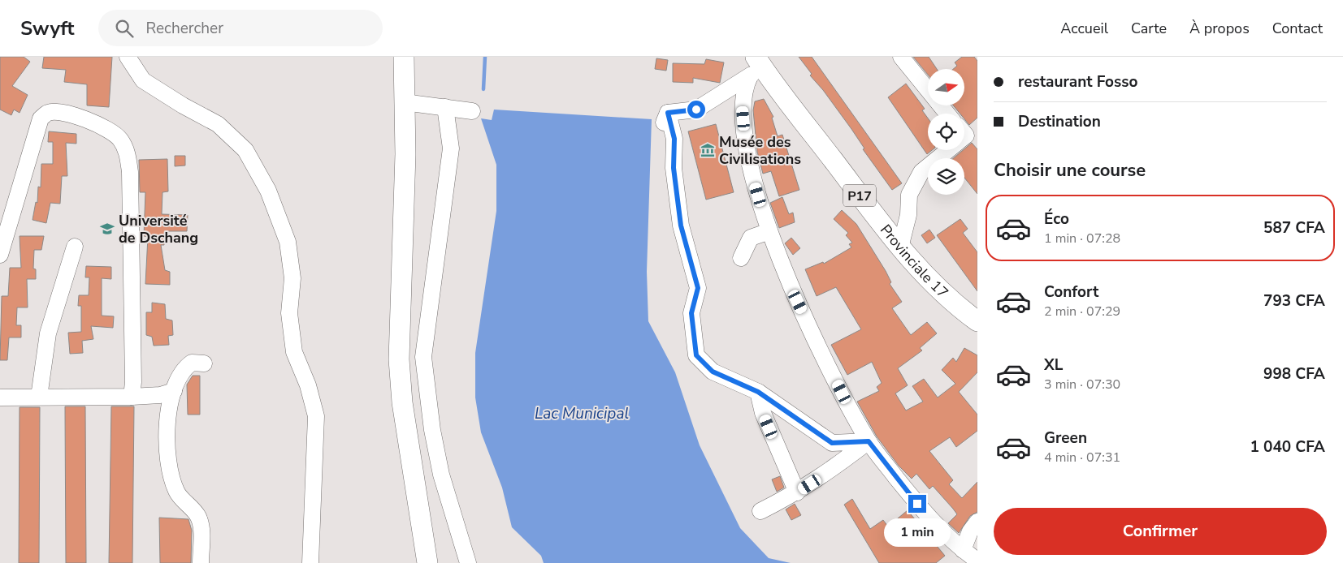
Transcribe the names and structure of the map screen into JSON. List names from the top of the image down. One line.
{"streets":{"main road":["P17","Provinciale 17"]},"water":["Lac Municipal"],"places":{"museum":["Musée des Civilisations"],"school or university":["Université de Dschang"]},"north":"right","page":{"header":"Swyft","search":"Rechercher","nav":["Accueil","Carte","À propos","Contact"],"banner":["restaurant Fosso","Destination"],"heading":"Choisir une course","list":[{"name":"Éco","note":"1 min · 07:28","value":"587 CFA"},{"name":"Confort","note":"2 min · 07:29","value":"793 CFA"},{"name":"XL","note":"3 min · 07:30","value":"998 CFA"},{"name":"Green","note":"4 min · 07:31","value":"1 040 CFA"}],"buttons":"Confirmer","bubble":"1 min"}}
